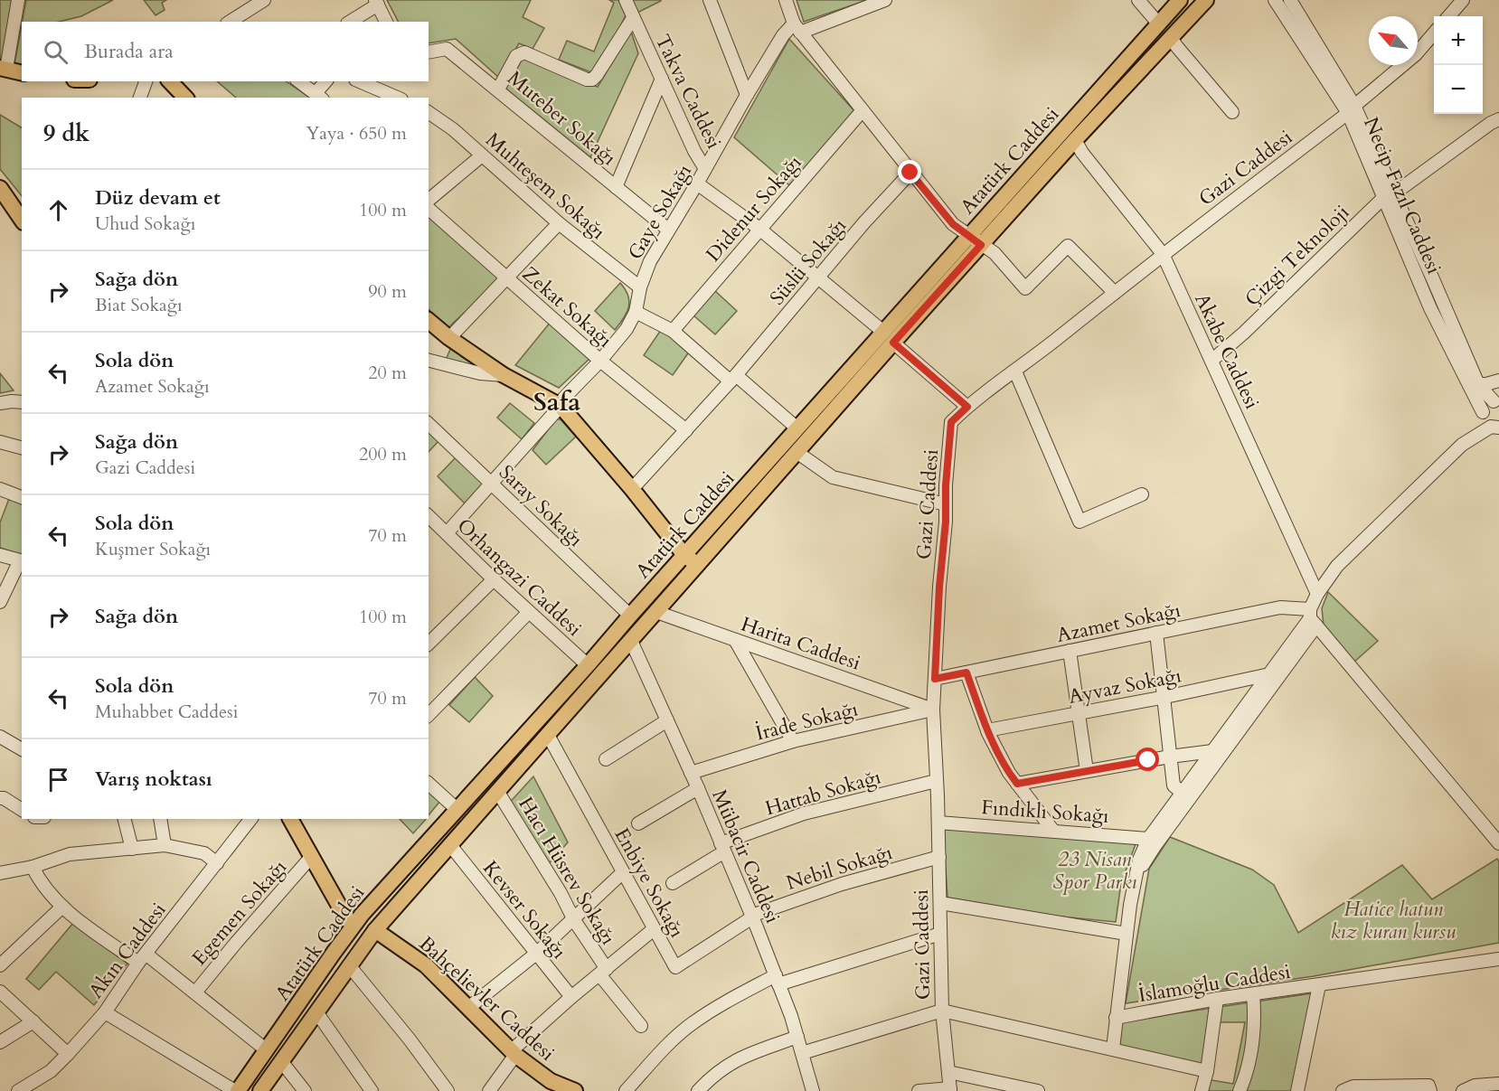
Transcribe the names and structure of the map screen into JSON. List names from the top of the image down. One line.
{"streets":{"main road":["Atatürk Caddesi","Bahçelievler Caddesi"],"street":["Takva Caddesi","Muteber Sokağı","Gazi Caddesi","Muhteşem Sokağı","Necip Fazıl Caddesi","Didenur Sokağı","Gaye Sokağı","Çizgi Teknoloji","Süslü Sokağı","Zekat Sokağı","Akabe Caddesi","Saray Sokağı","Orhangazi Caddesi","Azamet Sokağı","Harita Caddesi","Ayvaz Sokağı","İrade Sokağı","Hattab Sokağı","Fındıklı Sokağı","Mübacir Caddesi","Nebil Sokağı","Hacı Hüsrev Sokağı","Enbiye Sokağı","Kevser Sokağı","Egemen Sokağı","Akın Caddesi","İslamoğlu Caddesi"]},"crossings":[["Takva Caddesi","Gaye Sokağı"],["Muteber Sokağı","Gaye Sokağı"],["Atatürk Caddesi","Saray Sokağı"],["Atatürk Caddesi","Orhangazi Caddesi"],["Atatürk Caddesi","Harita Caddesi"],["Atatürk Caddesi","Mübacir Caddesi"],["Atatürk Caddesi","Hacı Hüsrev Sokağı"],["Atatürk Caddesi","Enbiye Sokağı"],["Atatürk Caddesi","Kevser Sokağı"],["Atatürk Caddesi","Bahçelievler Caddesi"],["Gazi Caddesi","Necip Fazıl Caddesi"],["Gazi Caddesi","Akabe Caddesi"],["Gazi Caddesi","Azamet Sokağı"],["Gazi Caddesi","Harita Caddesi"],["Gazi Caddesi","İrade Sokağı"],["Gazi Caddesi","Hattab Sokağı"],["Gazi Caddesi","Fındıklı Sokağı"],["Gazi Caddesi","Nebil Sokağı"],["Muhteşem Sokağı","Gaye Sokağı"],["Necip Fazıl Caddesi","Çizgi Teknoloji"],["Gaye Sokağı","Zekat Sokağı"],["Gaye Sokağı","Saray Sokağı"],["Gaye Sokağı","Orhangazi Caddesi"],["Çizgi Teknoloji","Akabe Caddesi"],["Süslü Sokağı","Zekat Sokağı"],["Harita Caddesi","İrade Sokağı"],["İrade Sokağı","Mübacir Caddesi"],["Hattab Sokağı","Mübacir Caddesi"],["Mübacir Caddesi","Nebil Sokağı"],["Mübacir Caddesi","Enbiye Sokağı"],["Nebil Sokağı","Enbiye Sokağı"]],"districts":["Safa"],"parks":["23 Nisan Spor Parkı","Hatice hatun kız kuran kursu"],"north":"top left","page":{"map_buttons":["+","−"],"search":"Burada ara","heading":["9 dk","Yaya · 650 m"],"list":[["Düz devam et","Uhud Sokağı","100 m"],["Sağa dön","Biat Sokağı","90 m"],["Sola dön","Azamet Sokağı","20 m"],["Sağa dön","Gazi Caddesi","200 m"],["Sola dön","Kuşmer Sokağı","70 m"],["Sağa dön","100 m"],["Sola dön","Muhabbet Caddesi","70 m"],"Varış noktası"]}}
